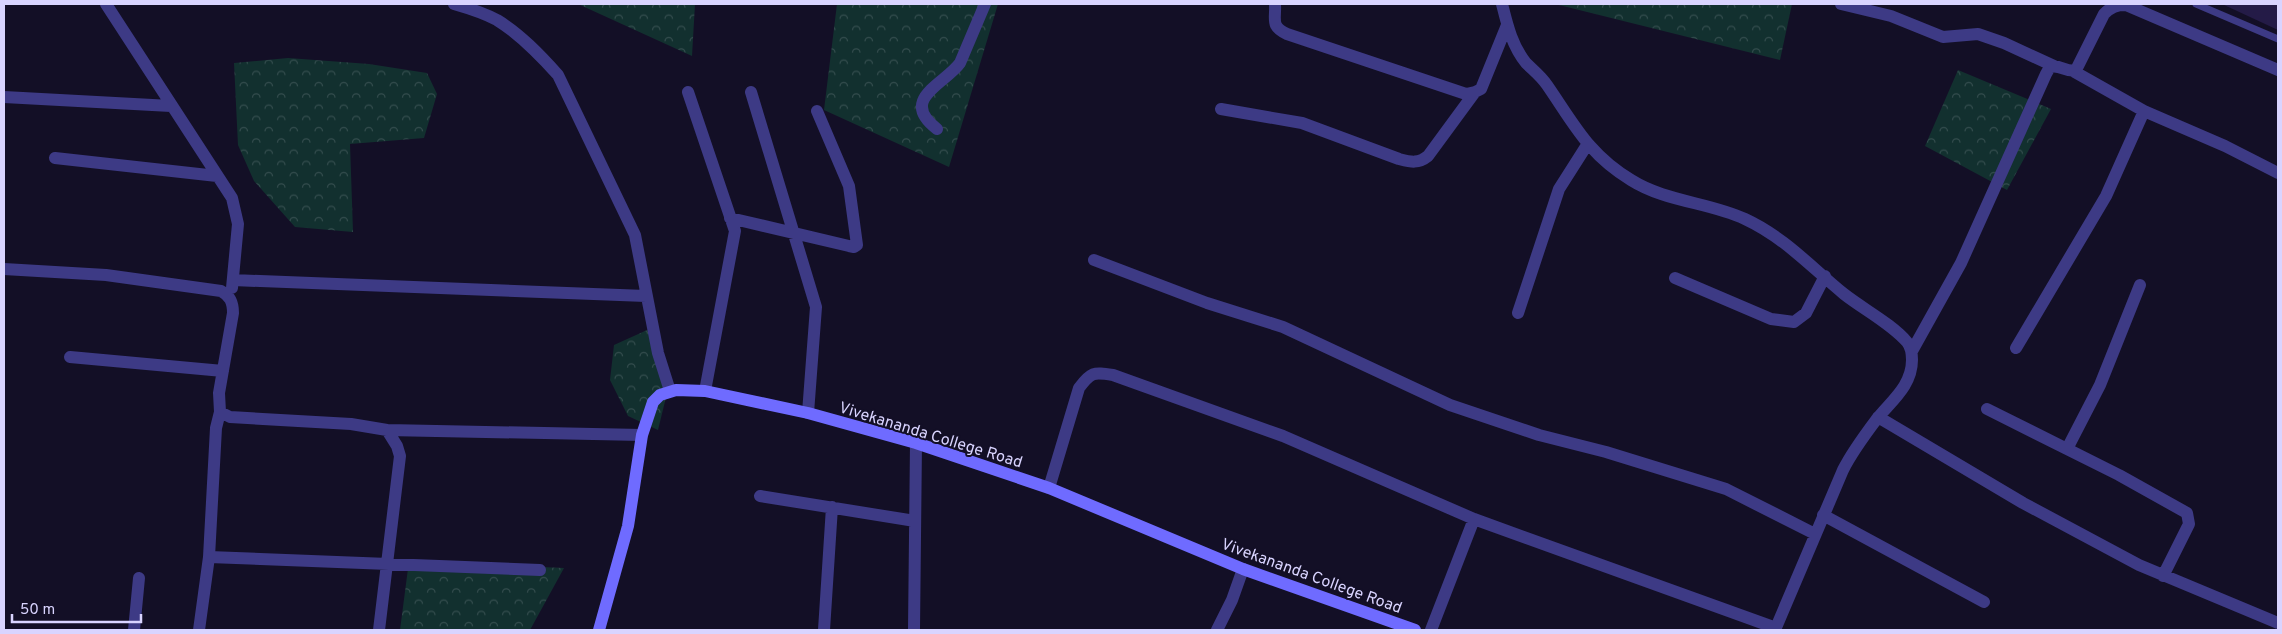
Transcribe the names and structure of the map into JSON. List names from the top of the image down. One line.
{"streets":{"street":["Vivekananda College Road"]},"scale_bar":"50 m"}
